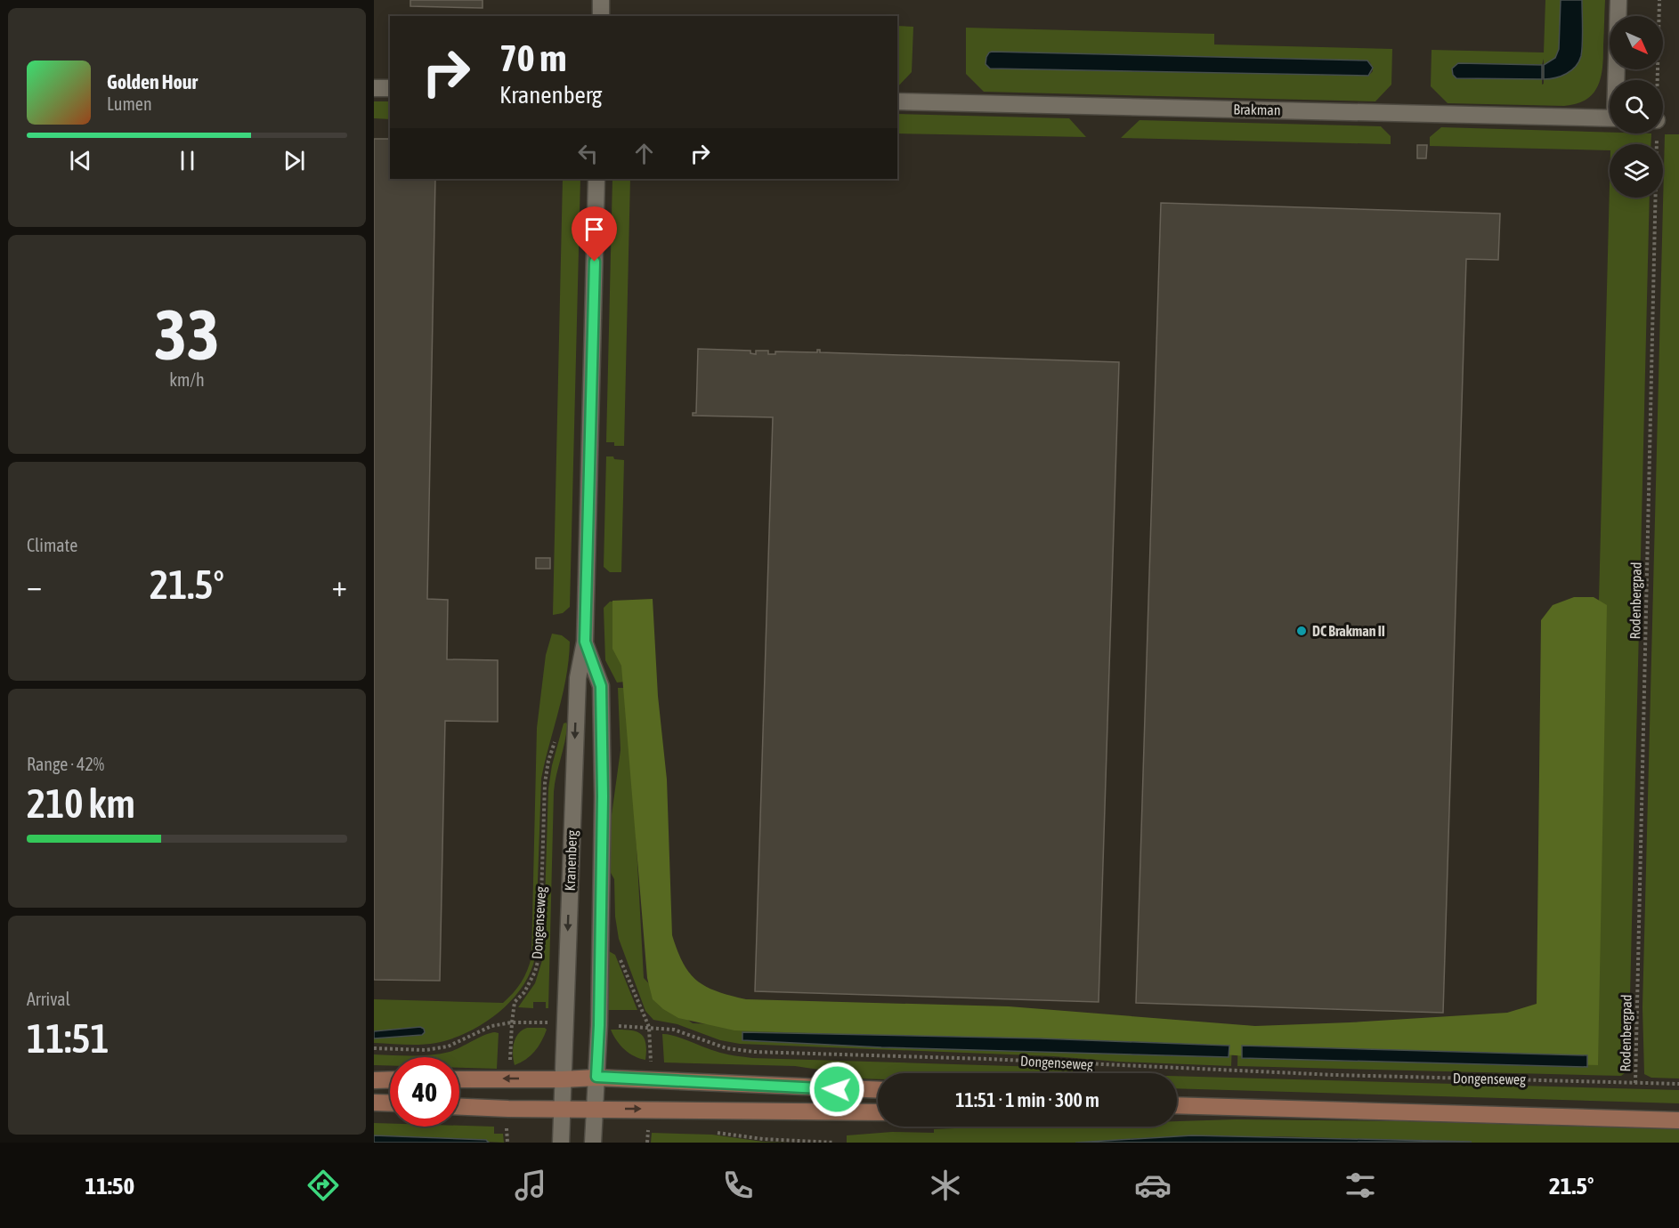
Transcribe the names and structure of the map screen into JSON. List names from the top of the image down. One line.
{"streets":{"street":["Brakman","Kranenberg"],"path":["Rodenbergpad","Dongenseweg"]},"crossings":[["Rodenbergpad","Dongenseweg"]],"places":["DC Brakman II"],"north":"bottom right","page":{"turn":["70 m","Kranenberg"],"song":["Golden Hour","Lumen"],"tile":[["33","km/h"],"Climate",["Range · 42%","210 km"],["Arrival","11:51"]],"heat":["−","21.5°","+"],"limit":"40","trip":"11:51 · 1 min · 300 m","tabs":["11:50","21.5°"]}}
